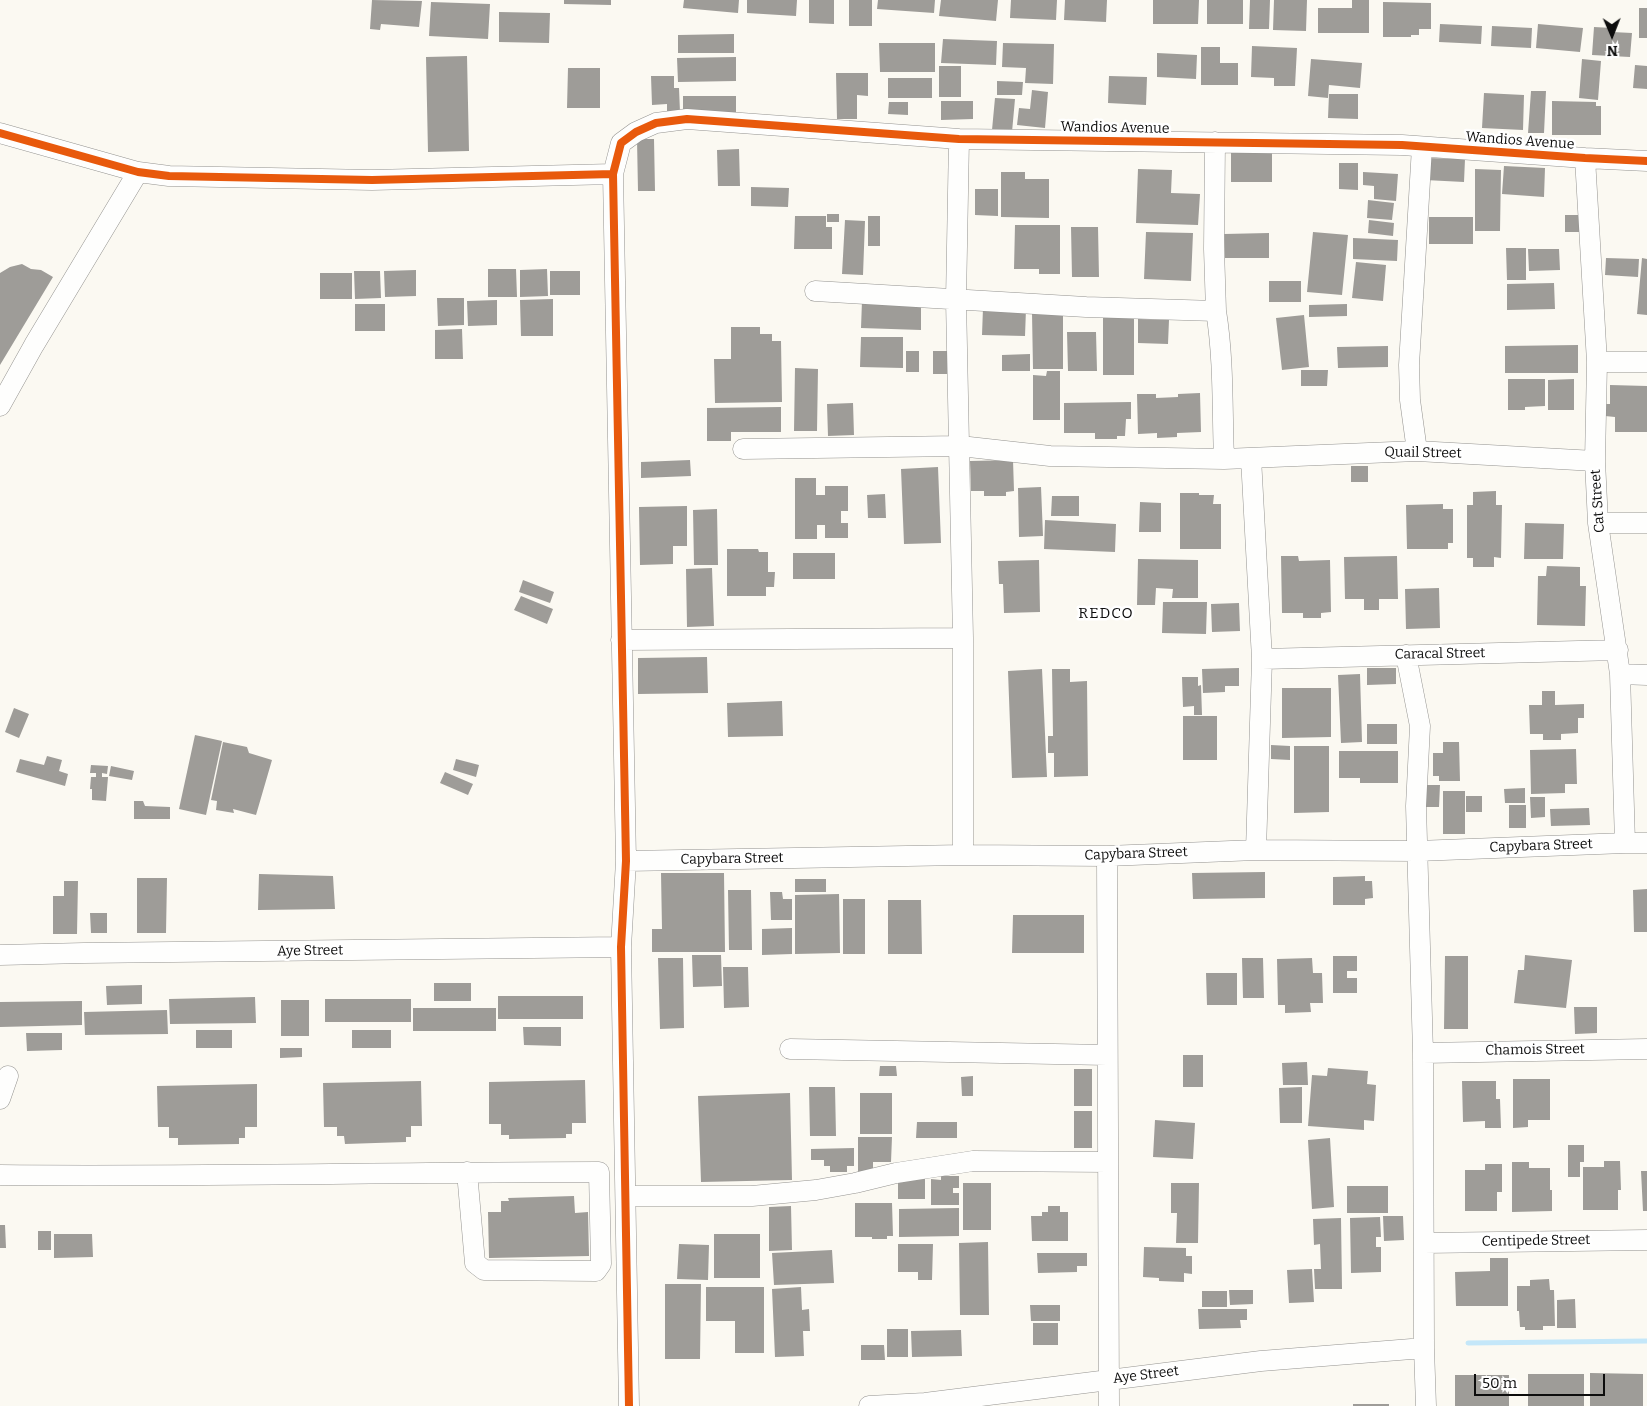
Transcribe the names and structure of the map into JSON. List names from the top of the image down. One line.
{"streets":{"street":["Wandios Avenue","Quail Street","Cat Street","Caracal Street","Capybara Street","Aye Street","Chamois Street","Centipede Street"]},"crossings":[["Wandios Avenue","Cat Street"],["Wandios Avenue","Capybara Street"],["Wandios Avenue","Aye Street"],["Quail Street","Cat Street"],["Cat Street","Caracal Street"],["Cat Street","Capybara Street"]],"districts":["REDCO"],"scale_bar":"50 m","north":"bottom"}
